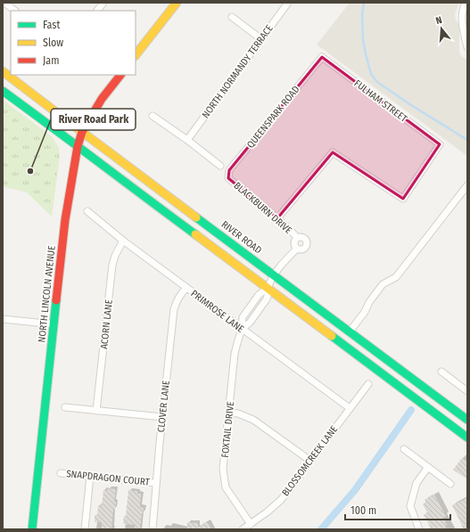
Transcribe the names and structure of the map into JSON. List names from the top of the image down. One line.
{"streets":{"main road":["RIVER ROAD","NORTH LINCOLN AVENUE"],"street":["NORTH NORMANDY TERRACE","FULHAM STREET","QUEENSPARK ROAD","BLACKBURN DRIVE","PRIMROSE LANE","ACORN LANE","CLOVER LANE","FOXTAIL DRIVE","BLOSSOMCREEK LANE","SNAPDRAGON COURT"]},"crossings":[["FULHAM STREET","QUEENSPARK ROAD"],["FULHAM STREET","BLACKBURN DRIVE"],["QUEENSPARK ROAD","BLACKBURN DRIVE"],["RIVER ROAD","NORTH LINCOLN AVENUE"],["PRIMROSE LANE","ACORN LANE"],["PRIMROSE LANE","CLOVER LANE"],["PRIMROSE LANE","FOXTAIL DRIVE"],["PRIMROSE LANE","BLOSSOMCREEK LANE"],["CLOVER LANE","SNAPDRAGON COURT"],["FOXTAIL DRIVE","BLOSSOMCREEK LANE"]],"places":["River Road Park"],"legend":["Fast","Slow","Jam"],"scale_bar":"100 m","north":"top"}
